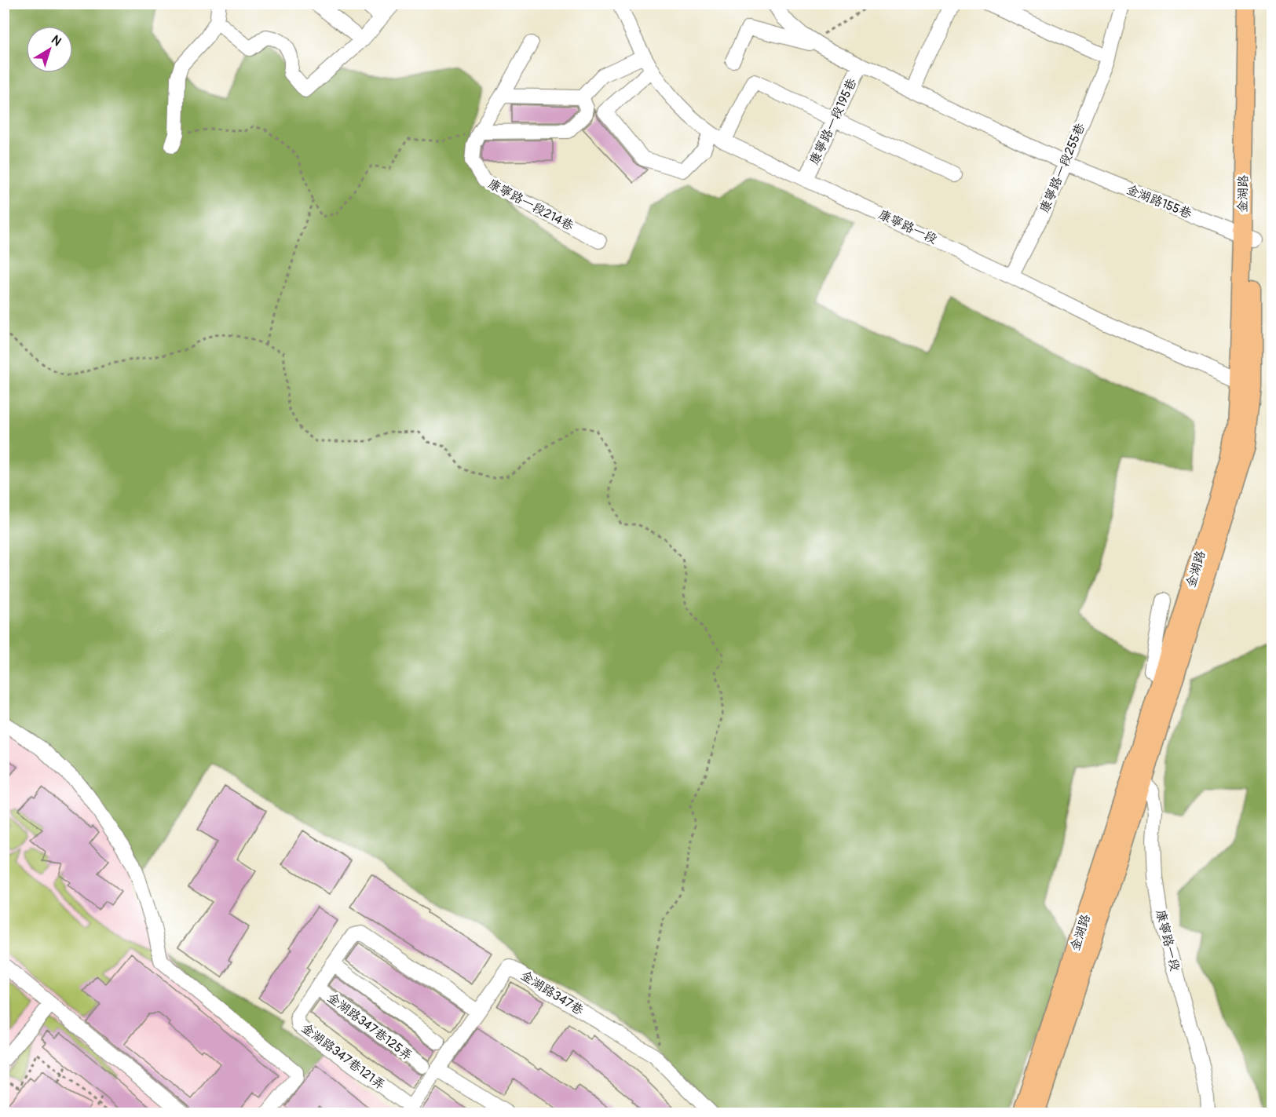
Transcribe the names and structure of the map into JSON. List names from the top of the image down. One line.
{"streets":{"main road":["金湖路"],"street":["康寧路一段195巷","康寧路一段255巷","金湖路155巷","康寧路一段214巷","康寧路一段","金湖路347巷","金湖路347巷125弄","金湖路347巷121弄"]},"crossings":[["康寧路一段195巷","金湖路155巷"],["康寧路一段195巷","康寧路一段"],["康寧路一段255巷","金湖路155巷"],["康寧路一段255巷","康寧路一段"],["金湖路","金湖路155巷"],["金湖路","康寧路一段"],["金湖路347巷","金湖路347巷121弄"],["金湖路347巷125弄","金湖路347巷121弄"]],"north":"top right"}
